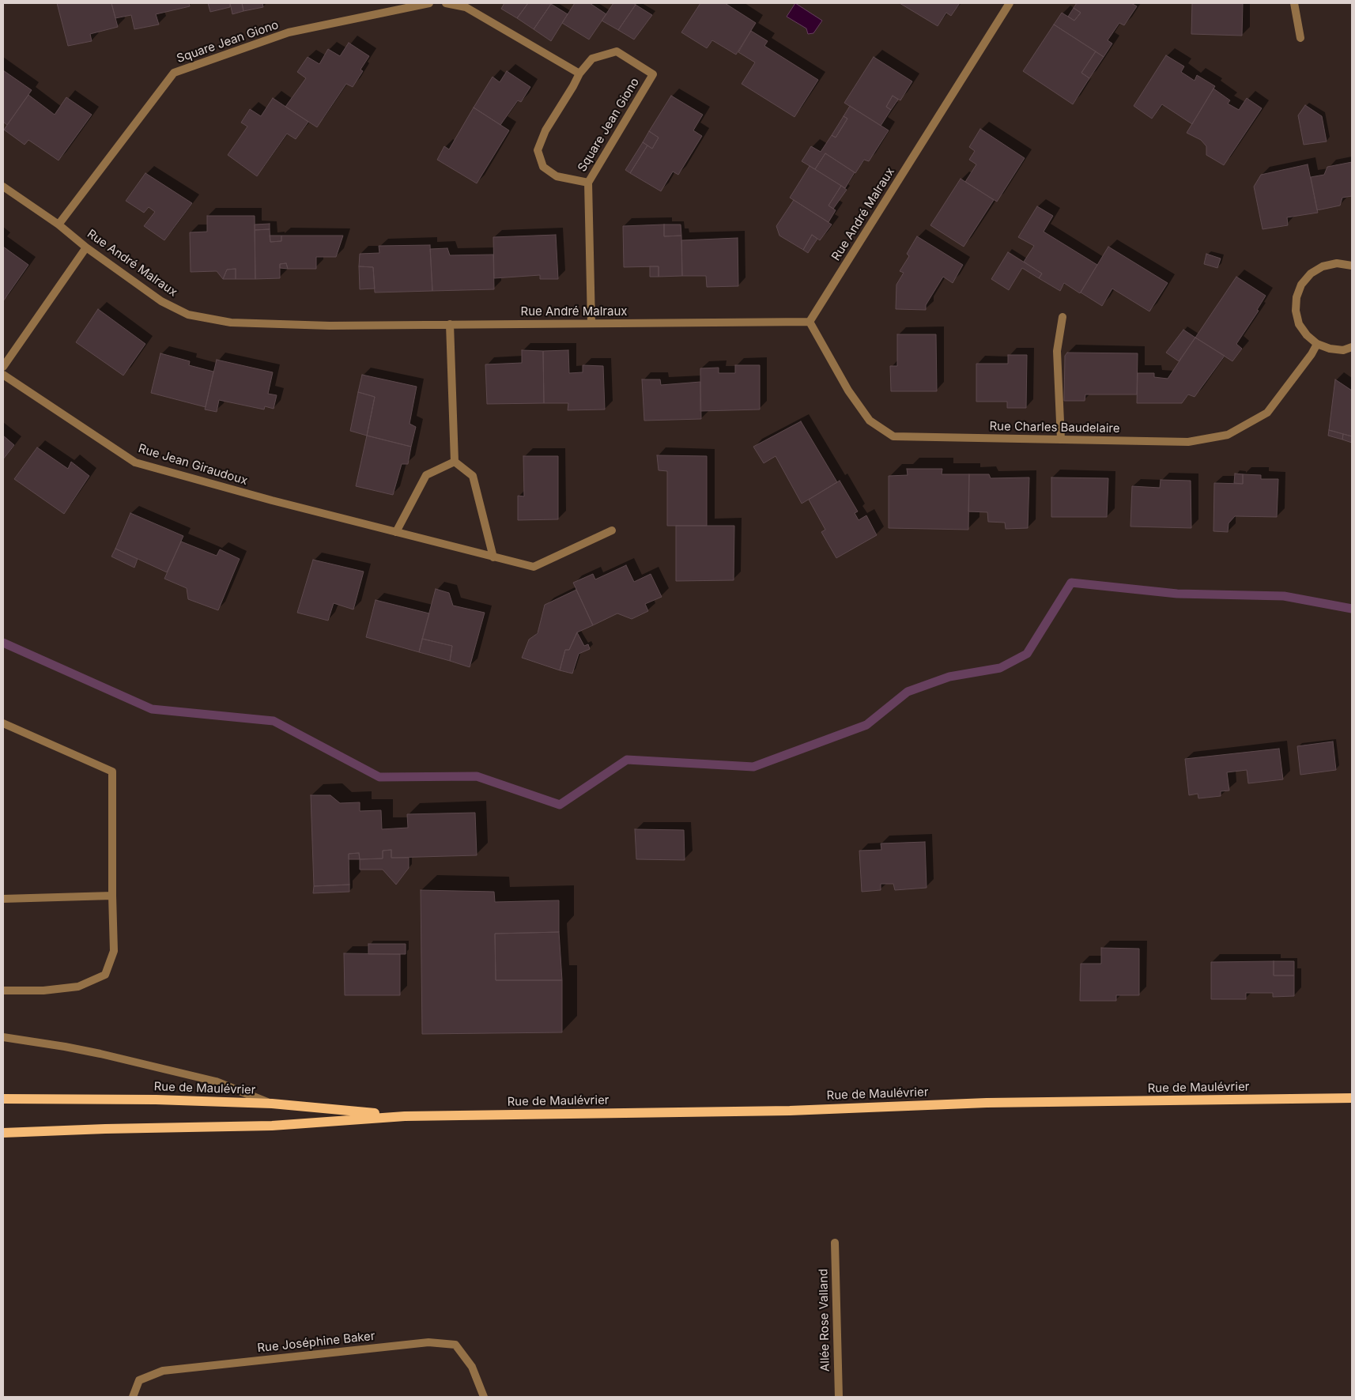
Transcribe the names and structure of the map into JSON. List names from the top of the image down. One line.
{"streets":{"main road":["Rue de Maulévrier"],"street":["Square Jean Giono","Rue André Malraux","Rue Charles Baudelaire","Rue Jean Giraudoux","Allée Rose Valland","Rue Joséphine Baker"]},"crossings":[["Square Jean Giono","Rue André Malraux"],["Rue André Malraux","Rue Charles Baudelaire"]]}
